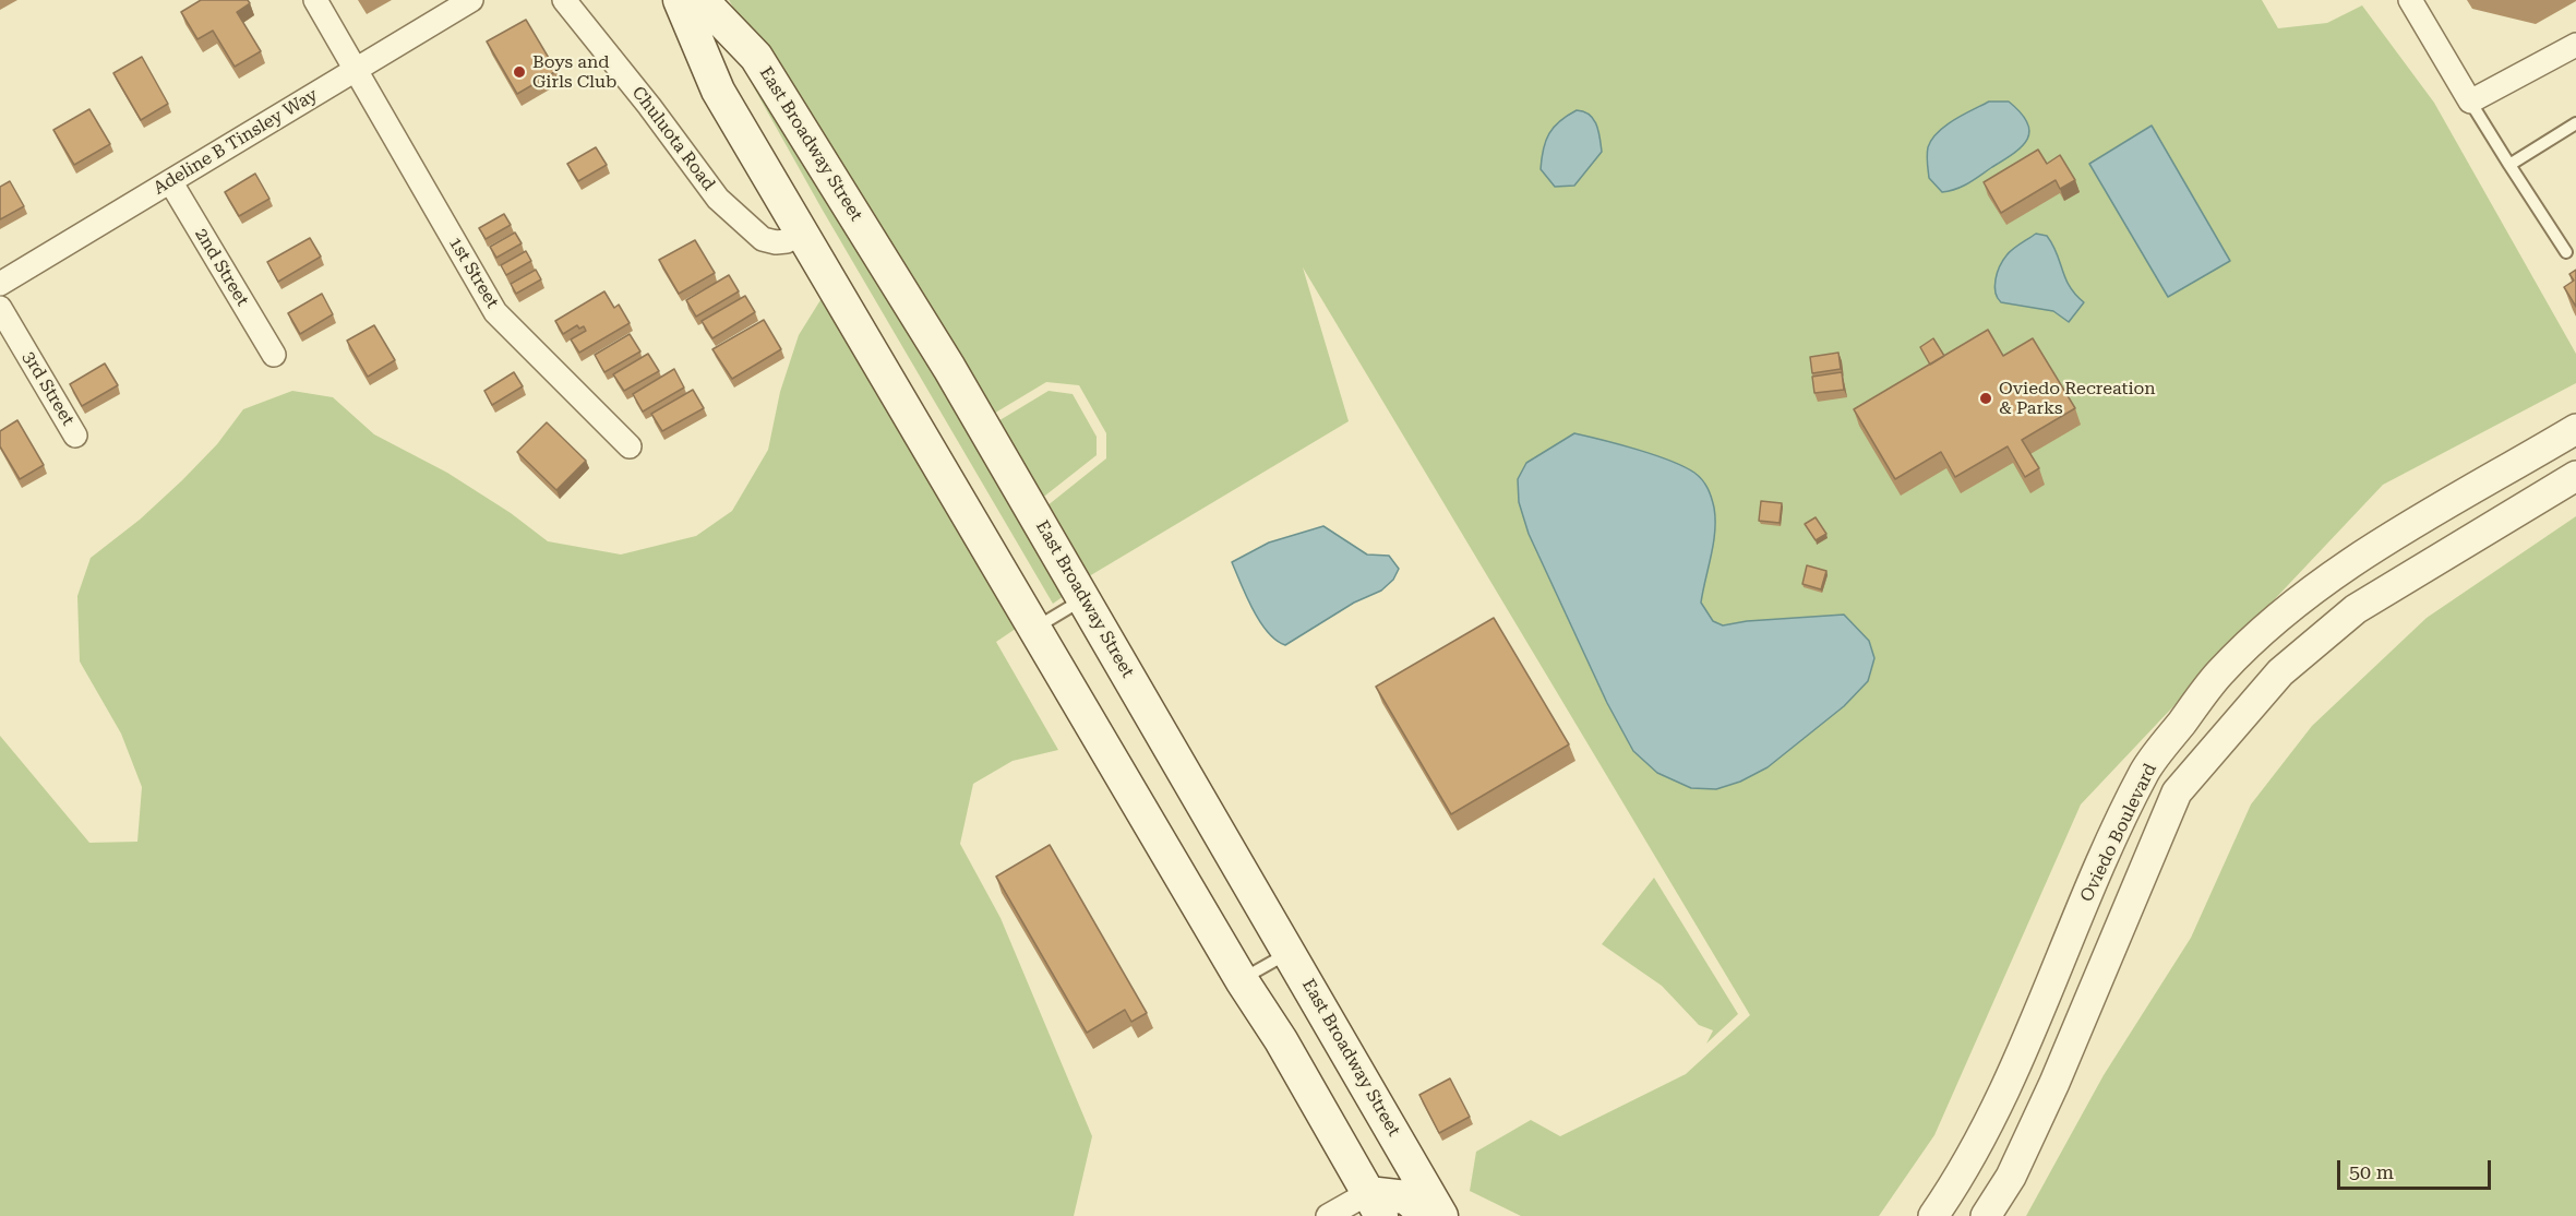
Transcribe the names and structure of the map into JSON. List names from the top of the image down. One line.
{"streets":{"main road":["East Broadway Street"],"street":["Chuluota Road","Adeline B Tinsley Way","2nd Street","1st Street","3rd Street","Oviedo Boulevard"]},"crossings":[["Adeline B Tinsley Way","2nd Street"],["Adeline B Tinsley Way","1st Street"]],"places":["Boys and Girls Club","Oviedo Recreation & Parks"],"scale_bar":"50 m"}
